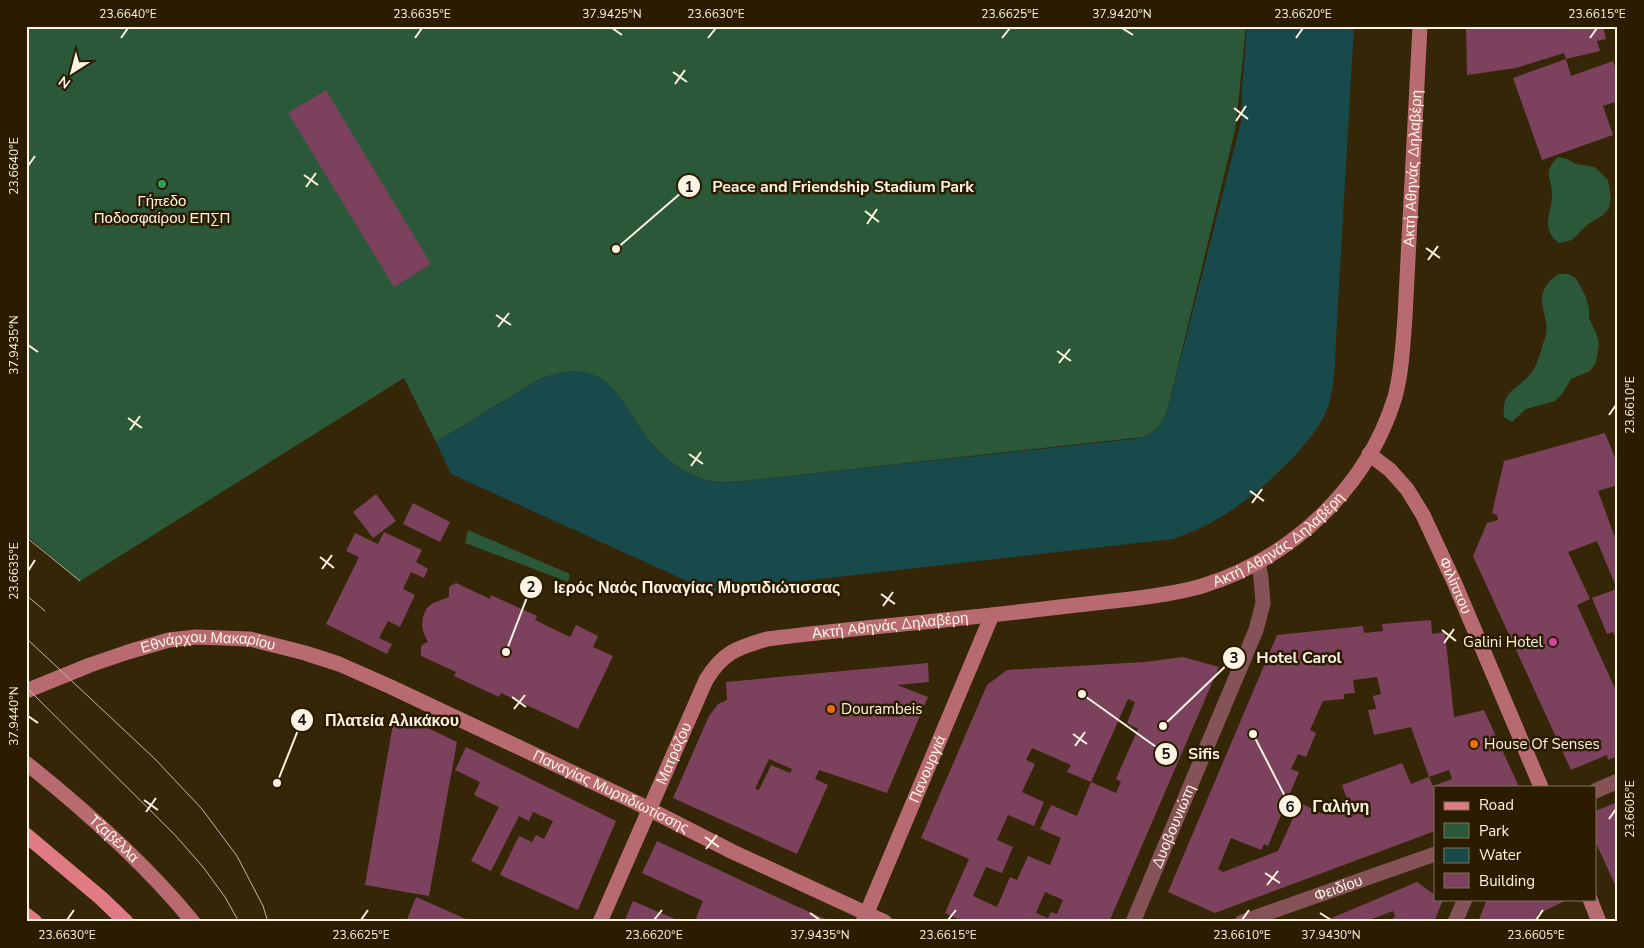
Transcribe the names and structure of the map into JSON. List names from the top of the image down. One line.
{"streets":{"street":["Ακτή Αθηνάς Δηλαβέρη","Φιλίππου","Εθνάρχου Μακαρίου","Ματρόζου","Πανουργιά","Παναγίας Μυρτιδιωτίσσης","Δυοβουνιώτη","Τζαβέλλα","Φειδίου"]},"crossings":[["Ακτή Αθηνάς Δηλαβέρη","Φιλίππου"],["Ακτή Αθηνάς Δηλαβέρη","Ματρόζου"],["Ακτή Αθηνάς Δηλαβέρη","Πανουργιά"],["Ακτή Αθηνάς Δηλαβέρη","Δυοβουνιώτη"],["Εθνάρχου Μακαρίου","Παναγίας Μυρτιδιωτίσσης"],["Ματρόζου","Παναγίας Μυρτιδιωτίσσης"],["Πανουργιά","Παναγίας Μυρτιδιωτίσσης"]],"places":["Γήπεδο Ποδοσφαίρου ΕΠΣΠ","Peace and Friendship Stadium Park","Galini Hotel","Ιερός Ναός Παναγίας Μυρτιδιώτισσας","Sifis","Dourambeis","Hotel Carol","Γαλήνη","House Of Senses","Πλατεία Αλικάκου"],"legend":["Road","Park","Water","Building"],"north":"bottom left","coordinates":["23.6640°E","23.6635°E","37.9425°N","23.6630°E","23.6625°E","37.9420°N","23.6620°E","23.6615°E","37.9435°N","23.6610°E","37.9440°N","23.6605°E","37.9430°N"]}
